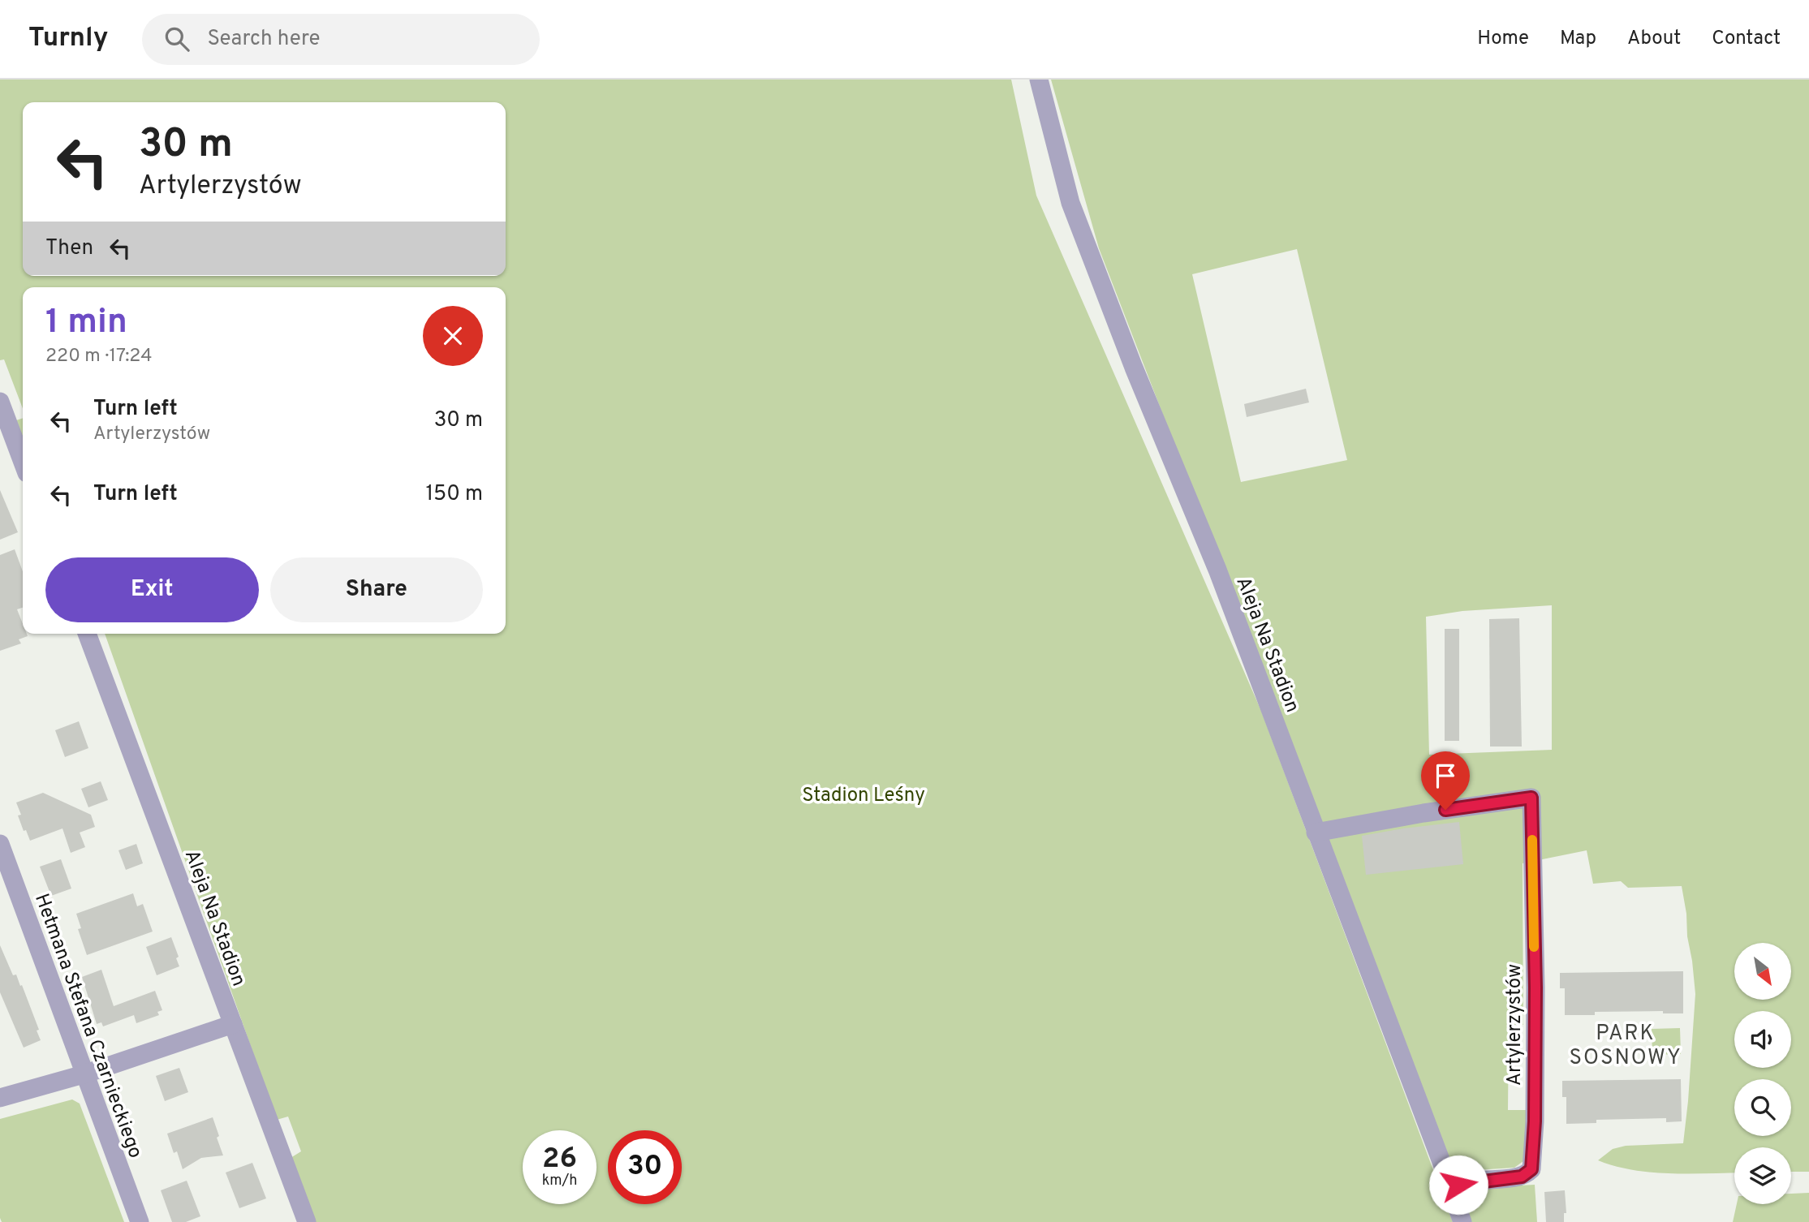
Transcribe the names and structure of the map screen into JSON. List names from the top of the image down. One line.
{"streets":{"street":["Aleja Na Stadion","Artylerzystów","Hetmana Stefana Czarnieckiego"]},"crossings":[["Aleja Na Stadion","Artylerzystów"]],"districts":["PARK SOSNOWY"],"parks":["Stadion Leśny"],"north":"bottom right","page":{"header":"Turnly","search":"Search here","nav":["Home","Map","About","Contact"],"turn":["30 m","Artylerzystów"],"then":"Then","heading":["1 min","220 m · 17:24"],"list":[{"name":"Turn left","note":"Artylerzystów","value":"30 m"},{"name":"Turn left","value":"150 m"}],"buttons":["Exit","Share"],"speed":"26 km/h","limit":"30"}}
